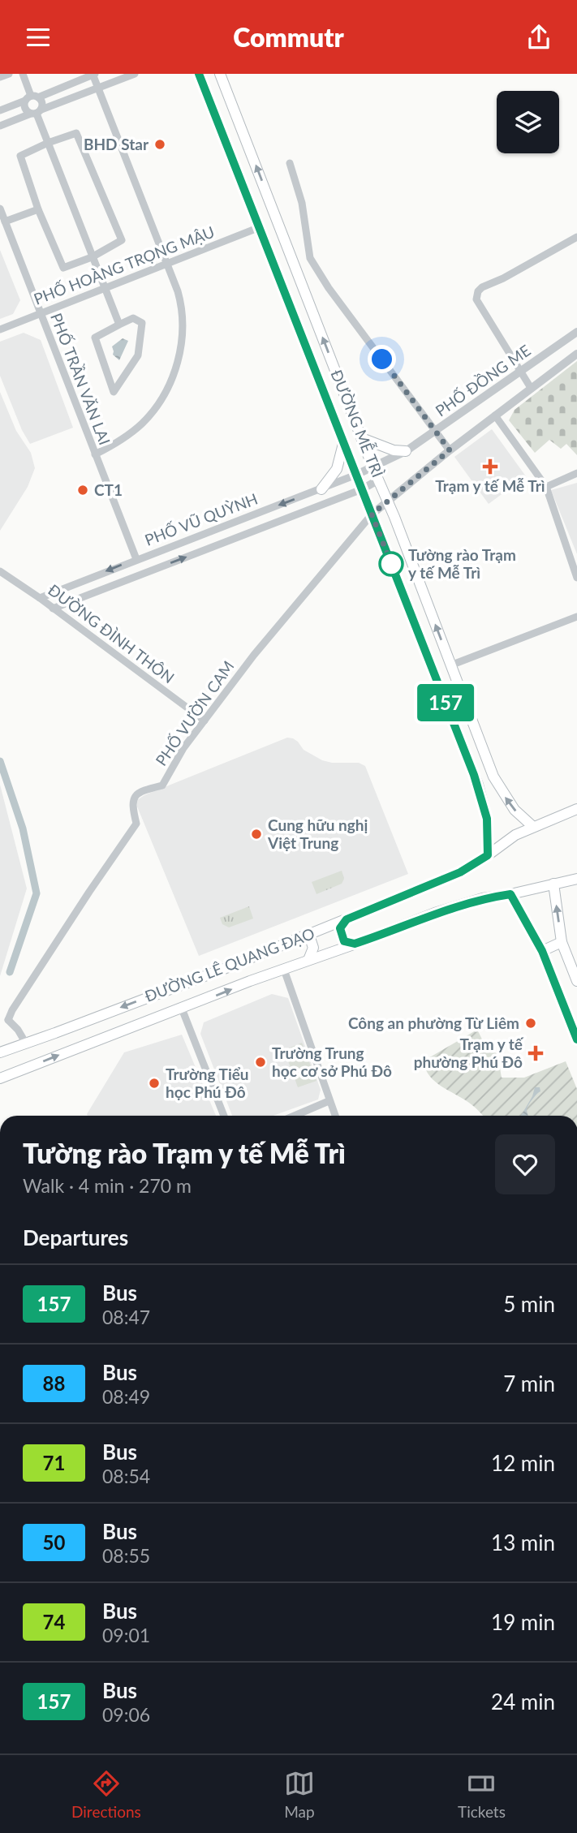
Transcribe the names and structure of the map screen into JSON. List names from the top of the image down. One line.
{"streets":{"main road":["ĐƯỜNG MỄ TRÌ","ĐƯỜNG LÊ QUANG ĐẠO"],"street":["PHỐ HOÀNG TRỌNG MẬU","PHỐ TRẦN VĂN LAI","PHỐ ĐỒNG ME","PHỐ VŨ QUỲNH","ĐƯỜNG ĐÌNH THÔN","PHỐ VƯỜN CAM"]},"crossings":[["PHỐ HOÀNG TRỌNG MẬU","PHỐ TRẦN VĂN LAI"],["PHỐ HOÀNG TRỌNG MẬU","ĐƯỜNG MỄ TRÌ"],["PHỐ TRẦN VĂN LAI","PHỐ VŨ QUỲNH"],["PHỐ ĐỒNG ME","ĐƯỜNG MỄ TRÌ"],["PHỐ ĐỒNG ME","PHỐ VŨ QUỲNH"],["ĐƯỜNG MỄ TRÌ","PHỐ VŨ QUỲNH"],["ĐƯỜNG MỄ TRÌ","PHỐ VƯỜN CAM"],["ĐƯỜNG MỄ TRÌ","ĐƯỜNG LÊ QUANG ĐẠO"],["PHỐ VŨ QUỲNH","ĐƯỜNG ĐÌNH THÔN"],["ĐƯỜNG ĐÌNH THÔN","PHỐ VƯỜN CAM"],["PHỐ VƯỜN CAM","ĐƯỜNG LÊ QUANG ĐẠO"]],"places":{"other":["BHD Star","CT1","Tường rào Trạm y tế Mễ Trì","Cung hữu nghị Việt Trung","Công an phường Từ Liêm","Trường Trung học cơ sở Phú Đô","Trường Tiểu học Phú Đô"],"health":["Trạm y tế Mễ Trì","Trạm y tế phường Phú Đô"]},"lines":["bus line 157"],"page":{"header":"Commutr","on_map":"157","heading":[["Tường rào Trạm y tế Mễ Trì","Walk · 4 min · 270 m"],"Departures"],"list":[{"mark":"157","name":"Bus","note":"08:47","value":"5 min"},{"mark":"88","name":"Bus","note":"08:49","value":"7 min"},{"mark":"71","name":"Bus","note":"08:54","value":"12 min"},{"mark":"50","name":"Bus","note":"08:55","value":"13 min"},{"mark":"74","name":"Bus","note":"09:01","value":"19 min"},{"mark":"157","name":"Bus","note":"09:06","value":"24 min"}],"tabs":["Directions","Map","Tickets"]}}
